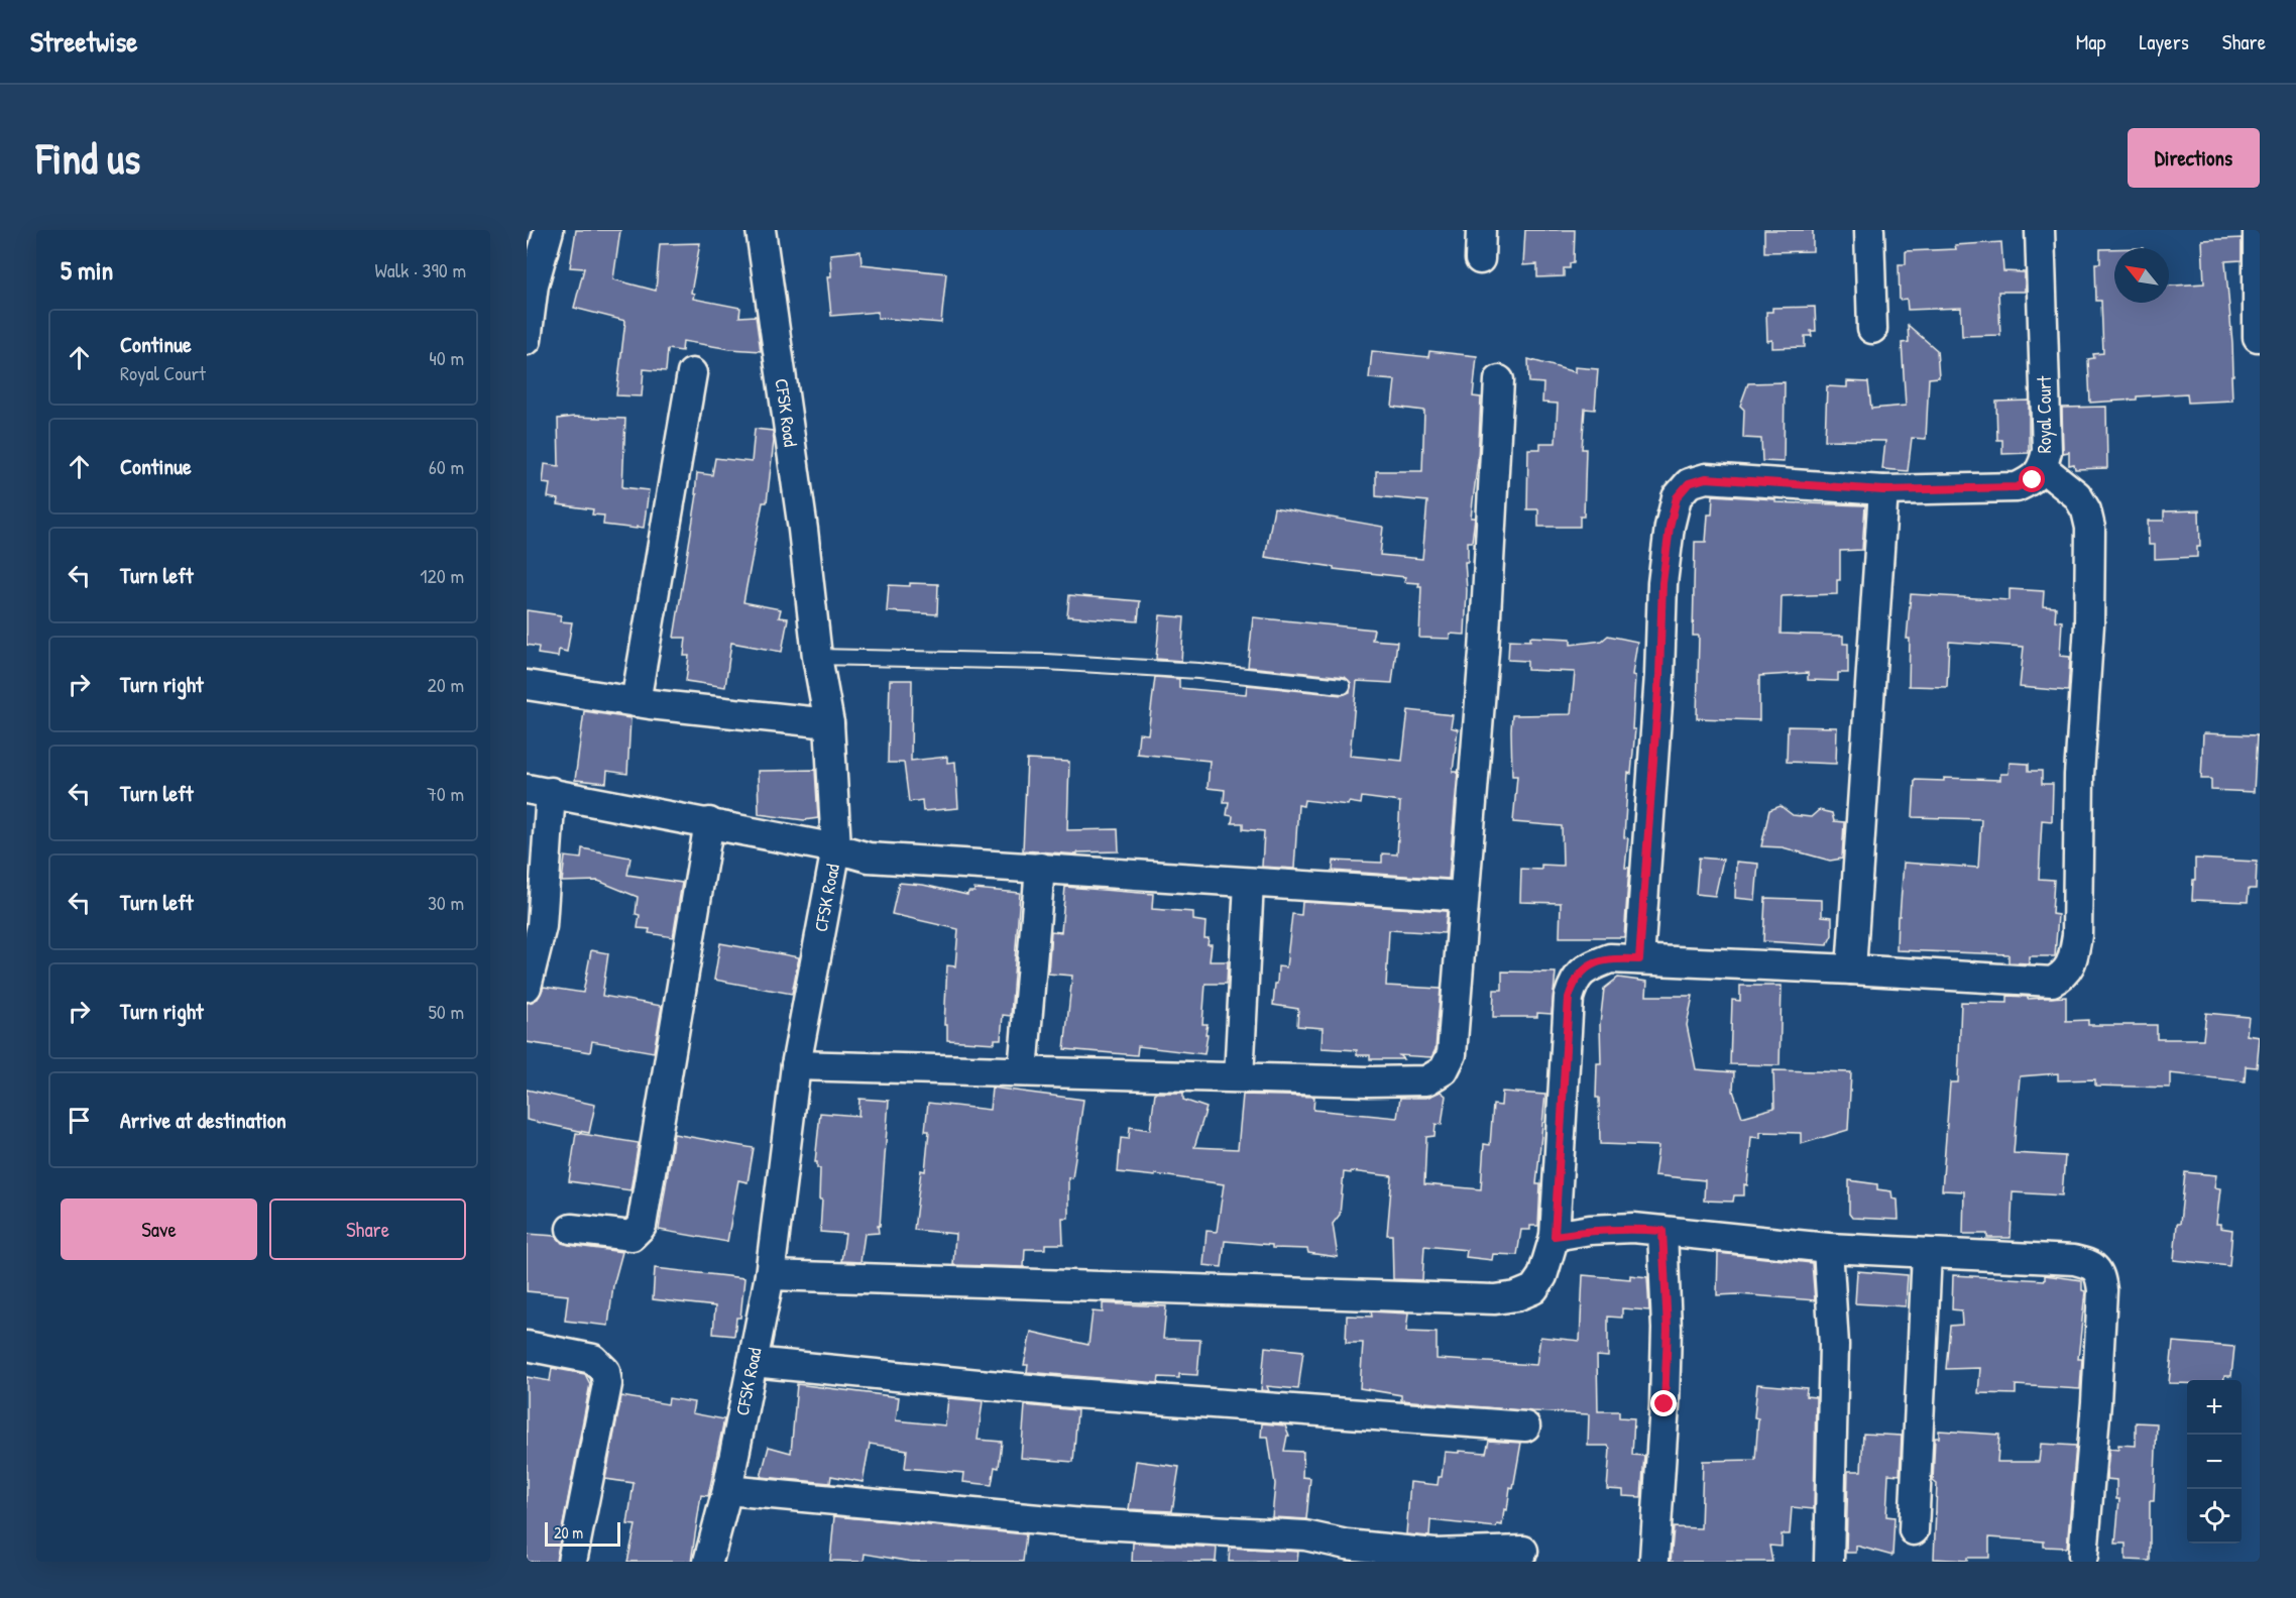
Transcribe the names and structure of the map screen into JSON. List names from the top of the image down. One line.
{"streets":{"street":["CFSK Road","Royal Court"]},"scale_bar":"20 m","north":"top left","page":{"header":"Streetwise","nav":["Map","Layers","Share"],"buttons":["Directions",["Save","Share"]],"title":"Find us","heading":["5 min","Walk · 390 m"],"list":[["Continue","Royal Court","40 m"],["Continue","60 m"],["Turn left","120 m"],["Turn right","20 m"],["Turn left","70 m"],["Turn left","30 m"],["Turn right","50 m"],"Arrive at destination"],"map_buttons":["+","−"],"scale":"20 m"}}
